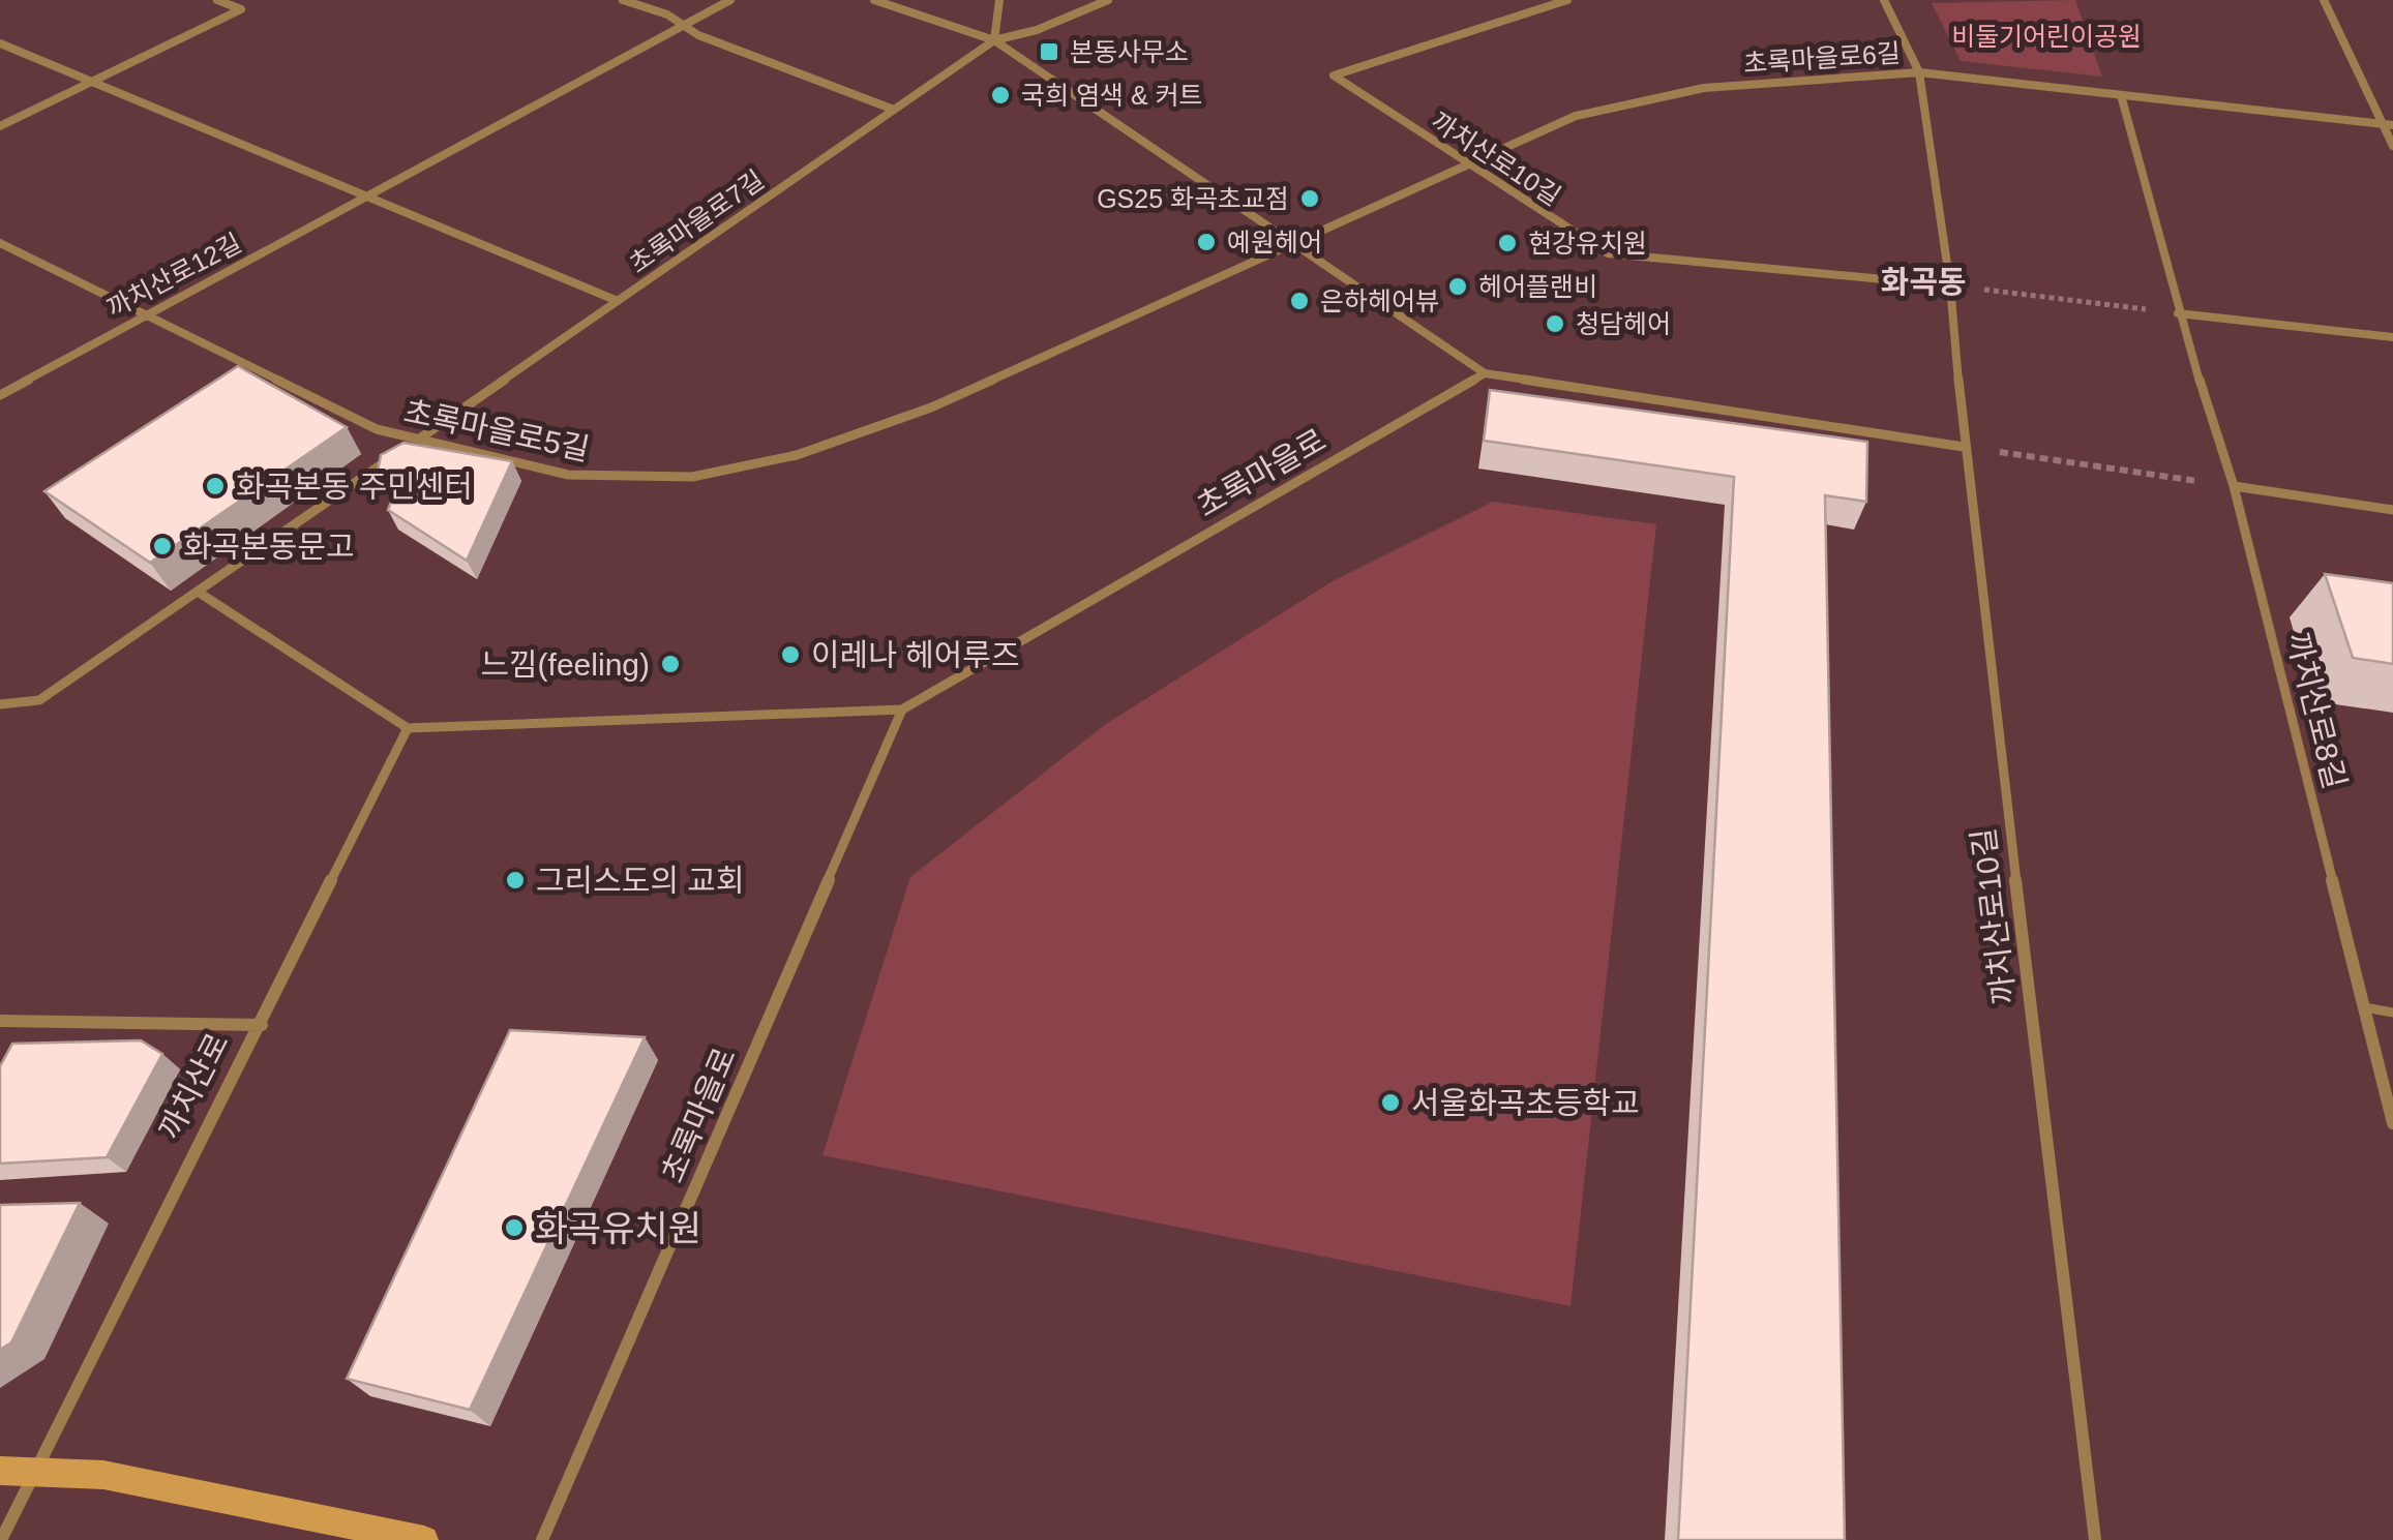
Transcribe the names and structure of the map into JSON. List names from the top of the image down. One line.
{"streets":{"street":["초록마을로6길","까치산로10길","초록마을로7길","까치산로12길","초록마을로5길","초록마을로","까치산로8길","까치산로"]},"crossings":[["초록마을로6길","까치산로10길"],["초록마을로6길","초록마을로5길"],["초록마을로6길","까치산로8길"],["초록마을로7길","초록마을로5길"],["까치산로12길","초록마을로5길"],["초록마을로","까치산로"]],"districts":["화곡동"],"parks":["비둘기어린이공원"],"places":{"transit":["본동사무소"],"other":["국희 염색 & 커트","GS25 화곡초교점","예원헤어","현강유치원","헤어플랜비","은하헤어뷰","청담헤어","화곡본동 주민센터","화곡본동문고","이레나 헤어루즈","느낌(feeling)","그리스도의 교회","서울화곡초등학교","화곡유치원"]}}
